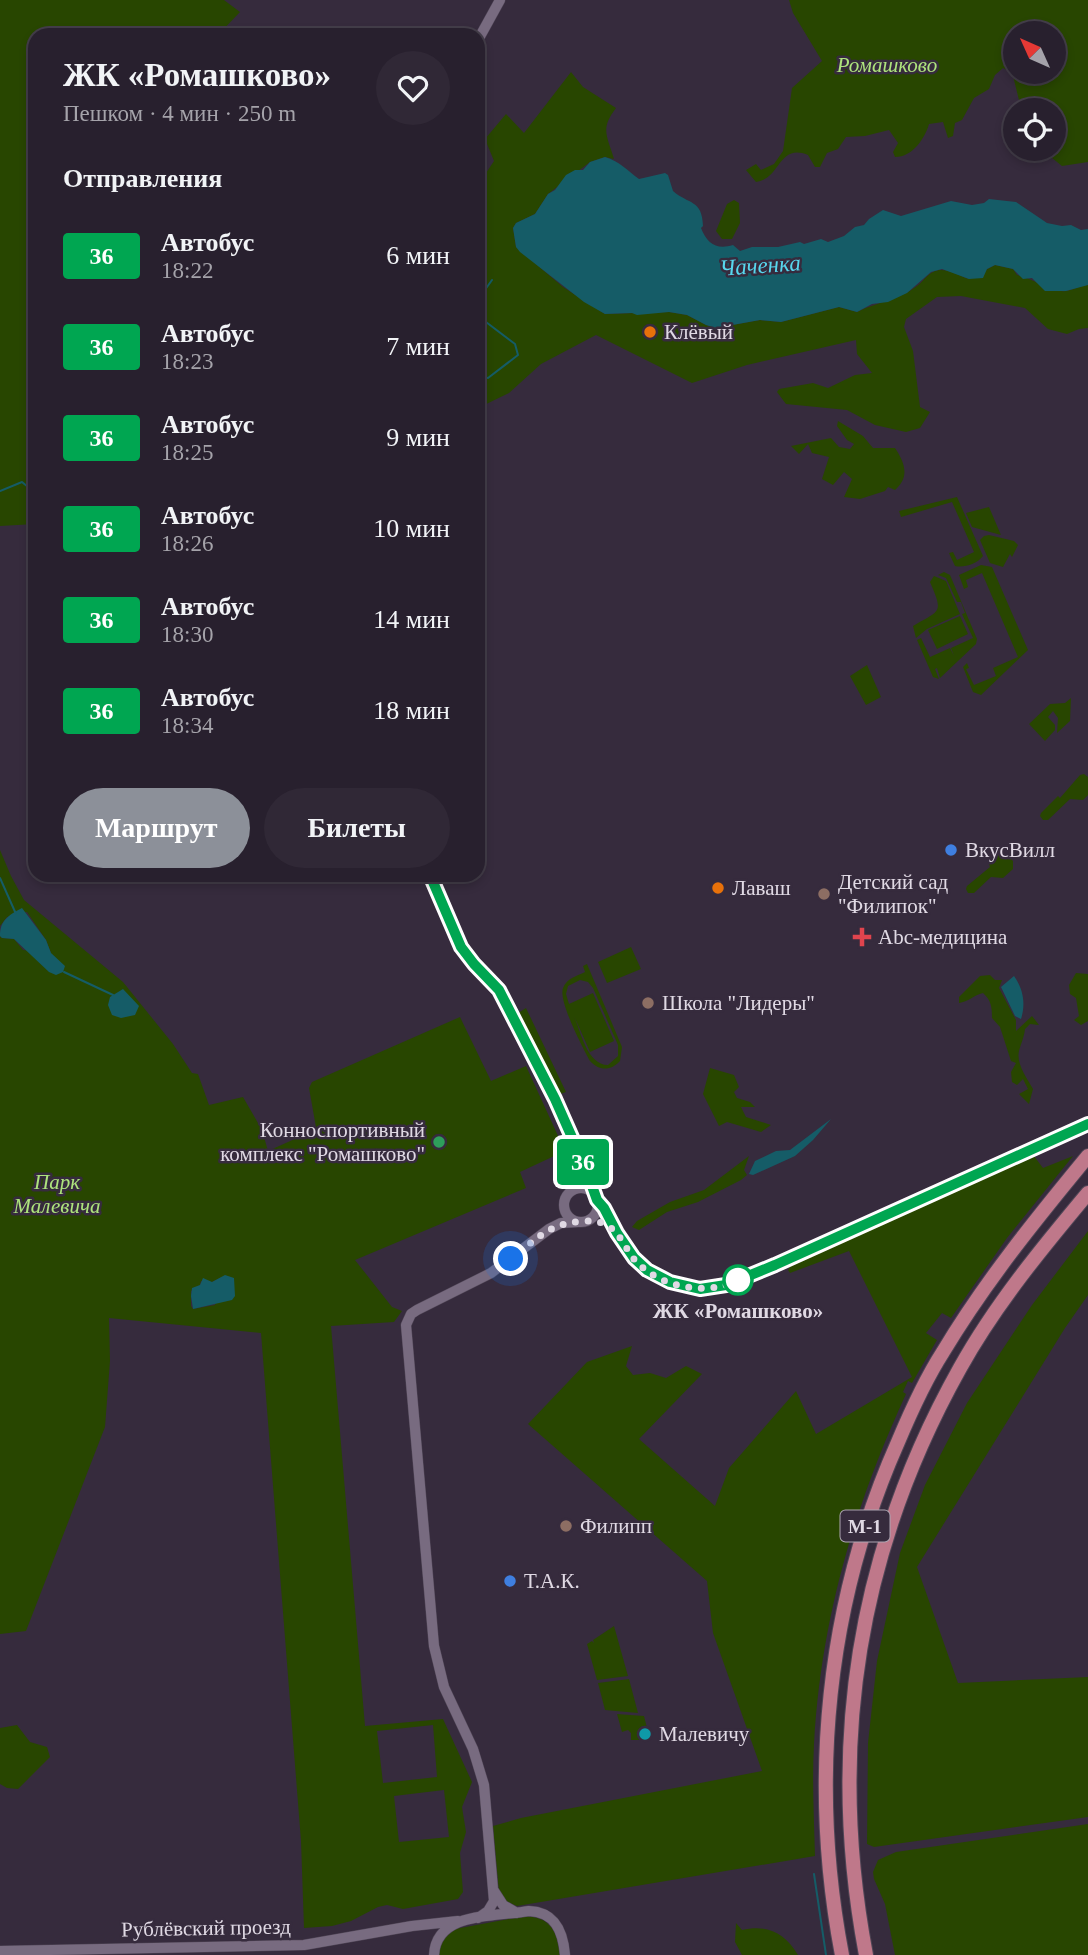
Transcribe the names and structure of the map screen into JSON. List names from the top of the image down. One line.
{"streets":{"highway":["М-1"],"street":["Рублёвский проезд"]},"water":["Чаченка"],"parks":["Ромашково","Парк Малевича"],"places":{"other":["Клёвый","ВкусВилл","Лаваш","Детский сад \"Филипок\"","Школа \"Лидеры\"","Конноспортивный комплекс \"Ромашково\"","ЖК «Ромашково»","Филипп","Т.А.К.","Малевичу"],"health":["Abc-медицина"]},"lines":["bus line 36"],"north":"top left","page":{"on_map":"36","heading":[["ЖК «Ромашково»","Пешком · 4 мин · 250 m"],"Отправления"],"list":[{"mark":"36","name":"Автобус","note":"18:22","value":"6 мин"},{"mark":"36","name":"Автобус","note":"18:23","value":"7 мин"},{"mark":"36","name":"Автобус","note":"18:25","value":"9 мин"},{"mark":"36","name":"Автобус","note":"18:26","value":"10 мин"},{"mark":"36","name":"Автобус","note":"18:30","value":"14 мин"},{"mark":"36","name":"Автобус","note":"18:34","value":"18 мин"}],"buttons":["Маршрут","Билеты"]}}
